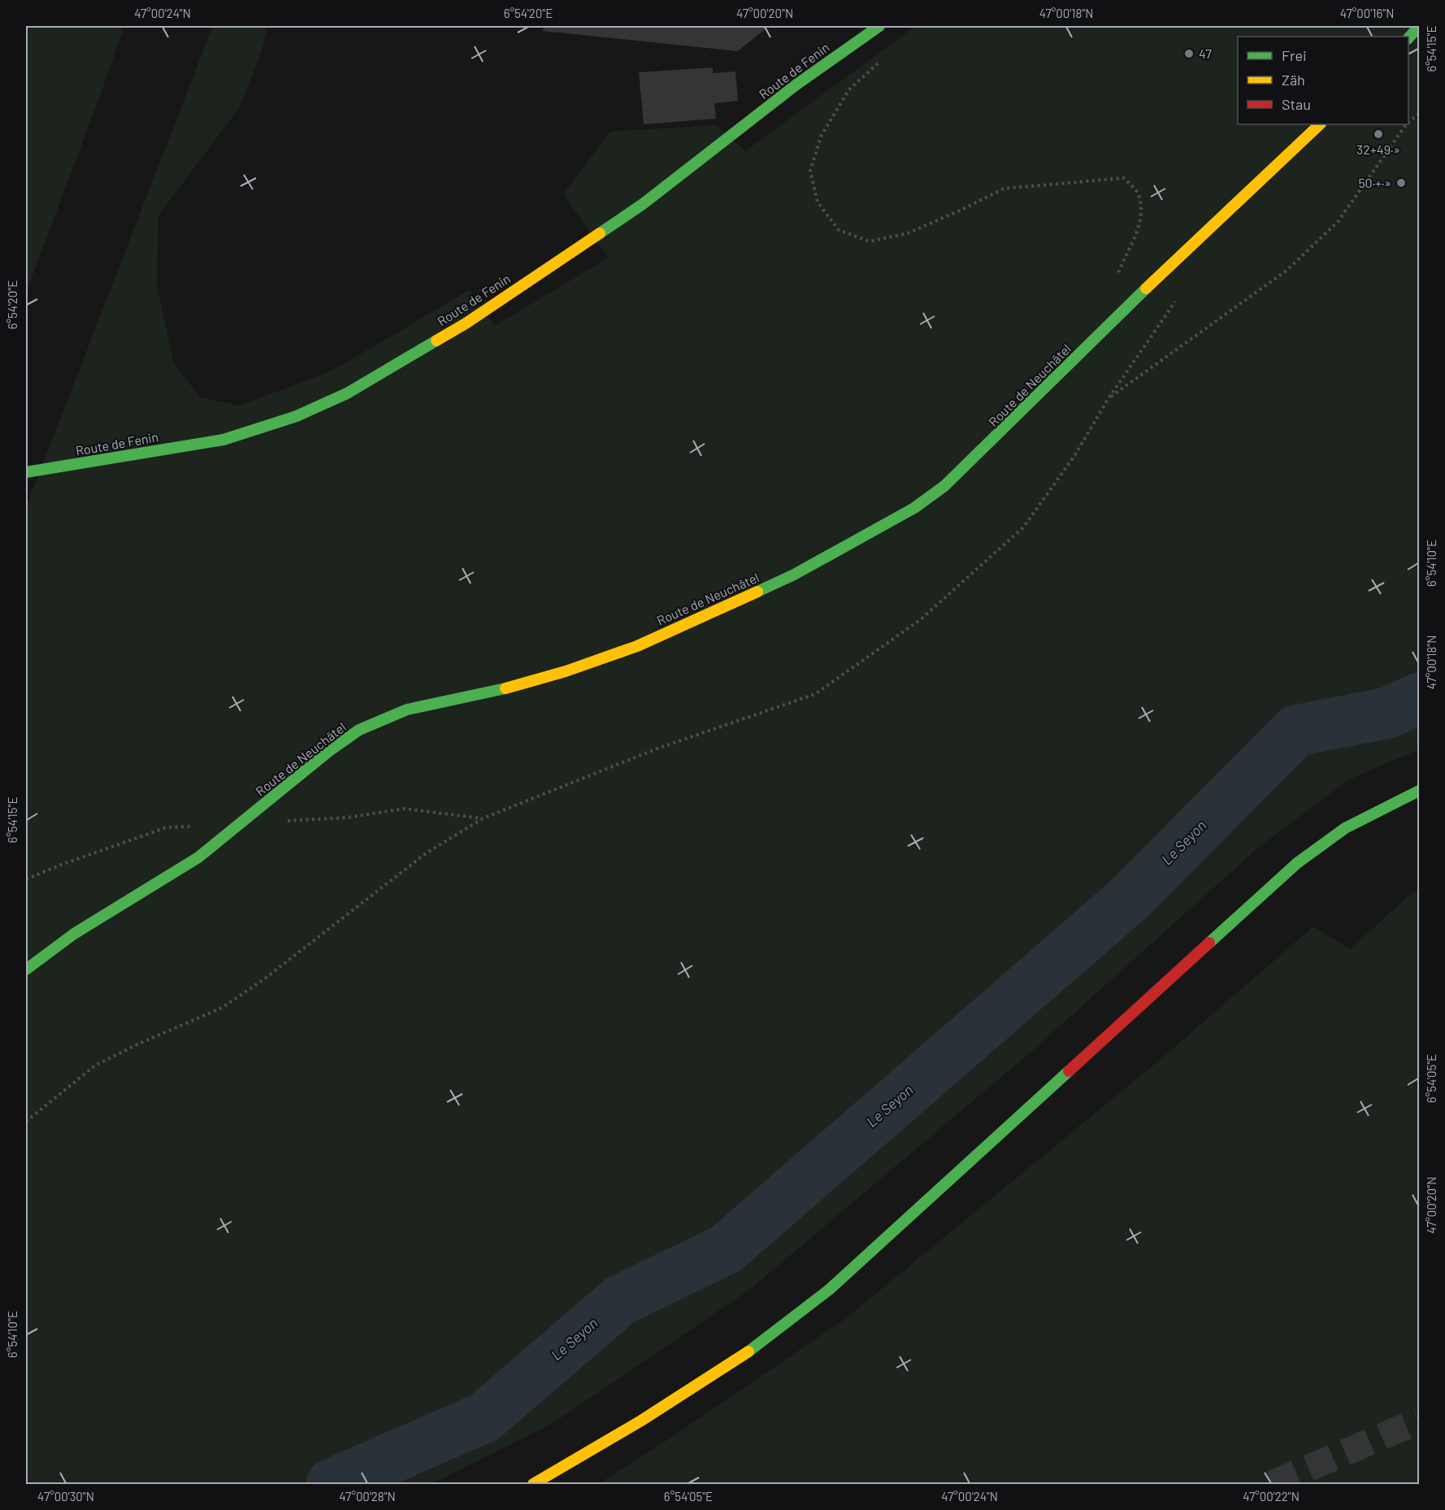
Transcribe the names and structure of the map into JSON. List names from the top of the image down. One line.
{"streets":{"main road":["Route de Fenin","Route de Neuchâtel"]},"water":["Le Seyon"],"places":["47","32+49·»","50·+·»"],"legend":["Frei","Zäh","Stau"],"coordinates":["47°00'24\"N","6°54'20\"E","47°00'20\"N","47°00'18\"N","47°00'16\"N","6°54'15\"E","6°54'10\"E","6°54'05\"E","47°00'30\"N","47°00'28\"N","47°00'22\"N"]}
